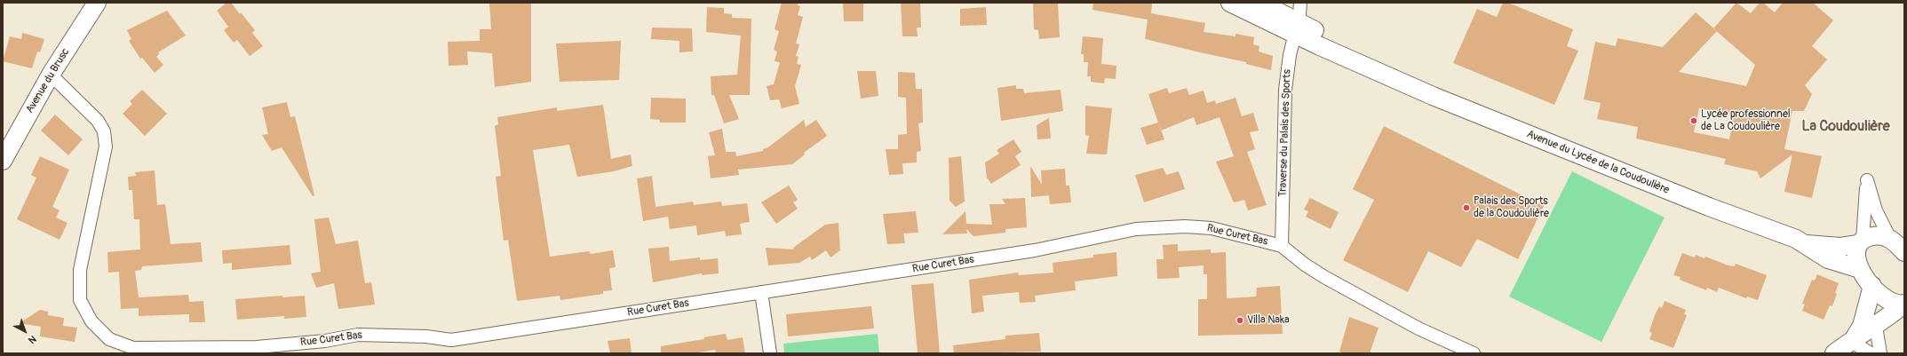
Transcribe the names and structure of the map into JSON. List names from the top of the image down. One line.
{"streets":{"street":["Avenue du Brusc","Traverse du Palais des Sports","Avenue du Lycée de la Coudoulière","Rue Curet Bas"]},"crossings":[["Avenue du Brusc","Rue Curet Bas"],["Traverse du Palais des Sports","Avenue du Lycée de la Coudoulière"],["Traverse du Palais des Sports","Rue Curet Bas"]],"districts":["La Coudoulière"],"places":["Lycée professionnel de La Coudoulière","Palais des Sports de la Coudoulière","Villa Naka"],"north":"bottom right"}
